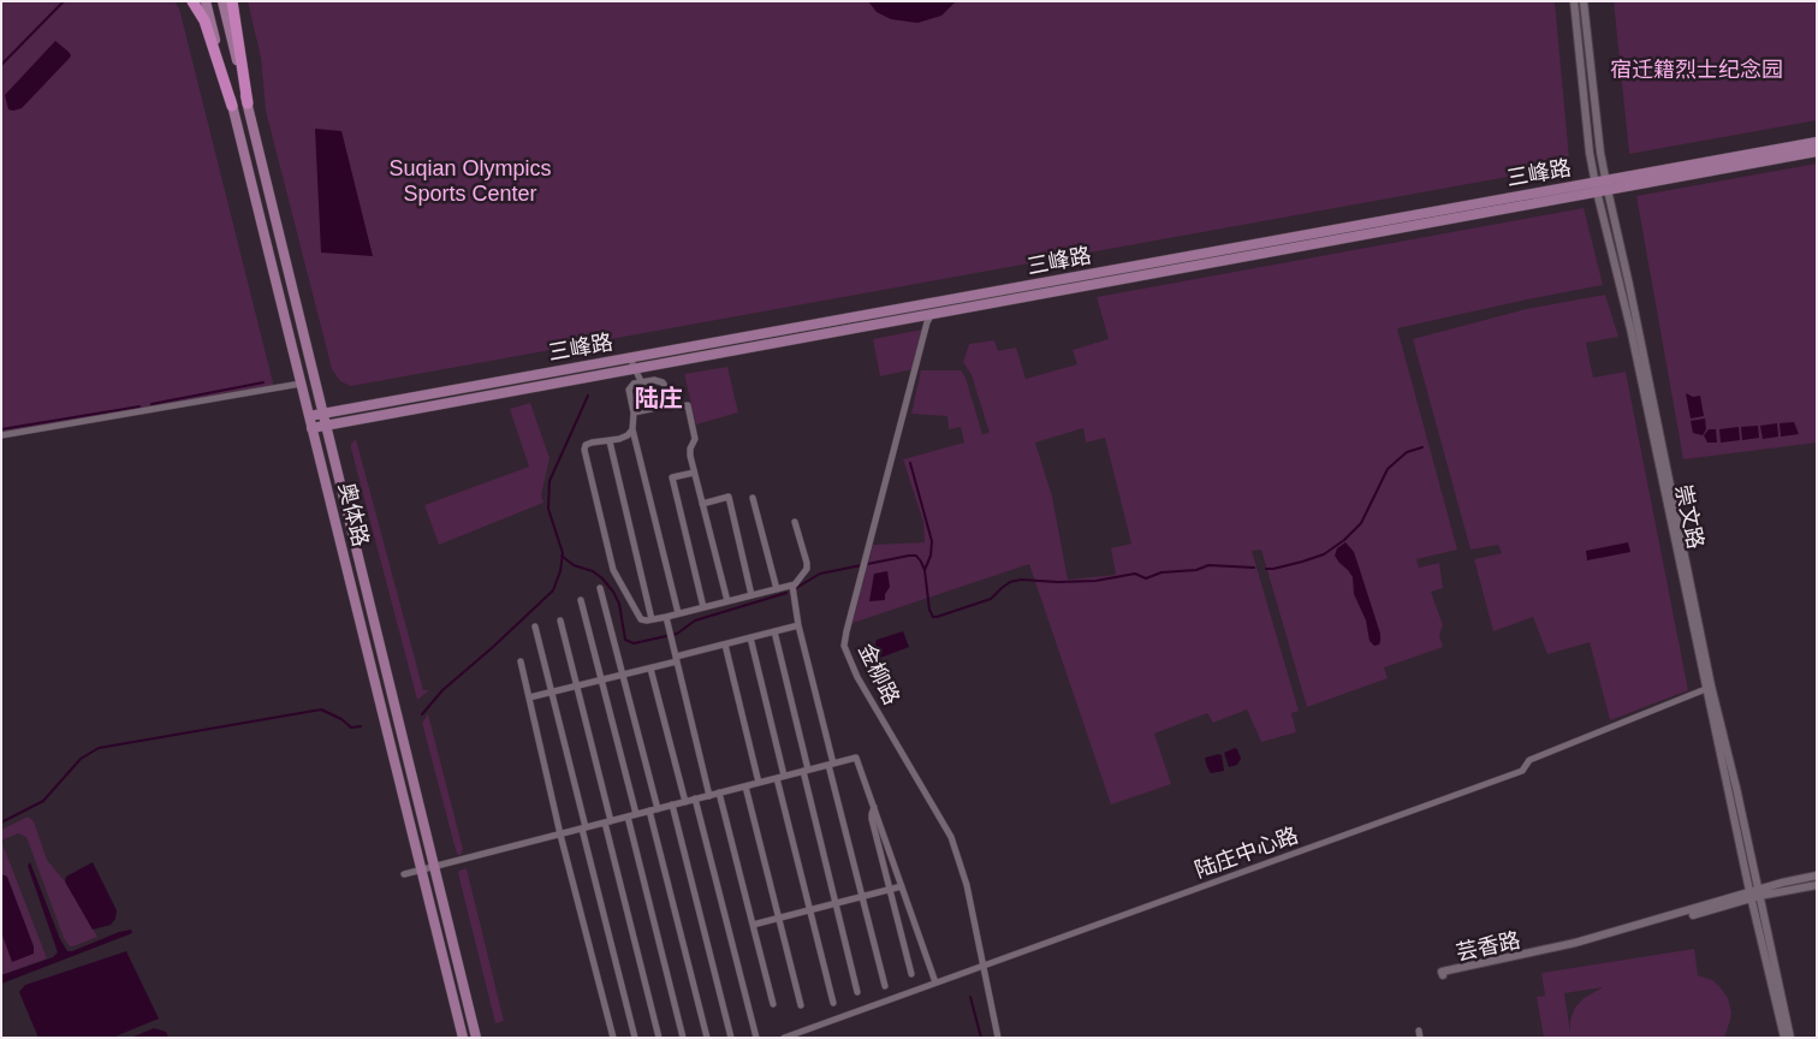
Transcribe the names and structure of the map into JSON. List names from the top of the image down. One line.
{"streets":{"main road":["三峰路","奥体路"],"street":["崇文路","金柳路","陆庄中心路","芸香路"]},"crossings":[["三峰路","奥体路"],["三峰路","崇文路"],["三峰路","金柳路"],["崇文路","陆庄中心路"],["崇文路","芸香路"],["金柳路","陆庄中心路"]],"districts":["陆庄"],"parks":["宿迁籍烈士纪念园","Suqian Olympics Sports Center"]}
